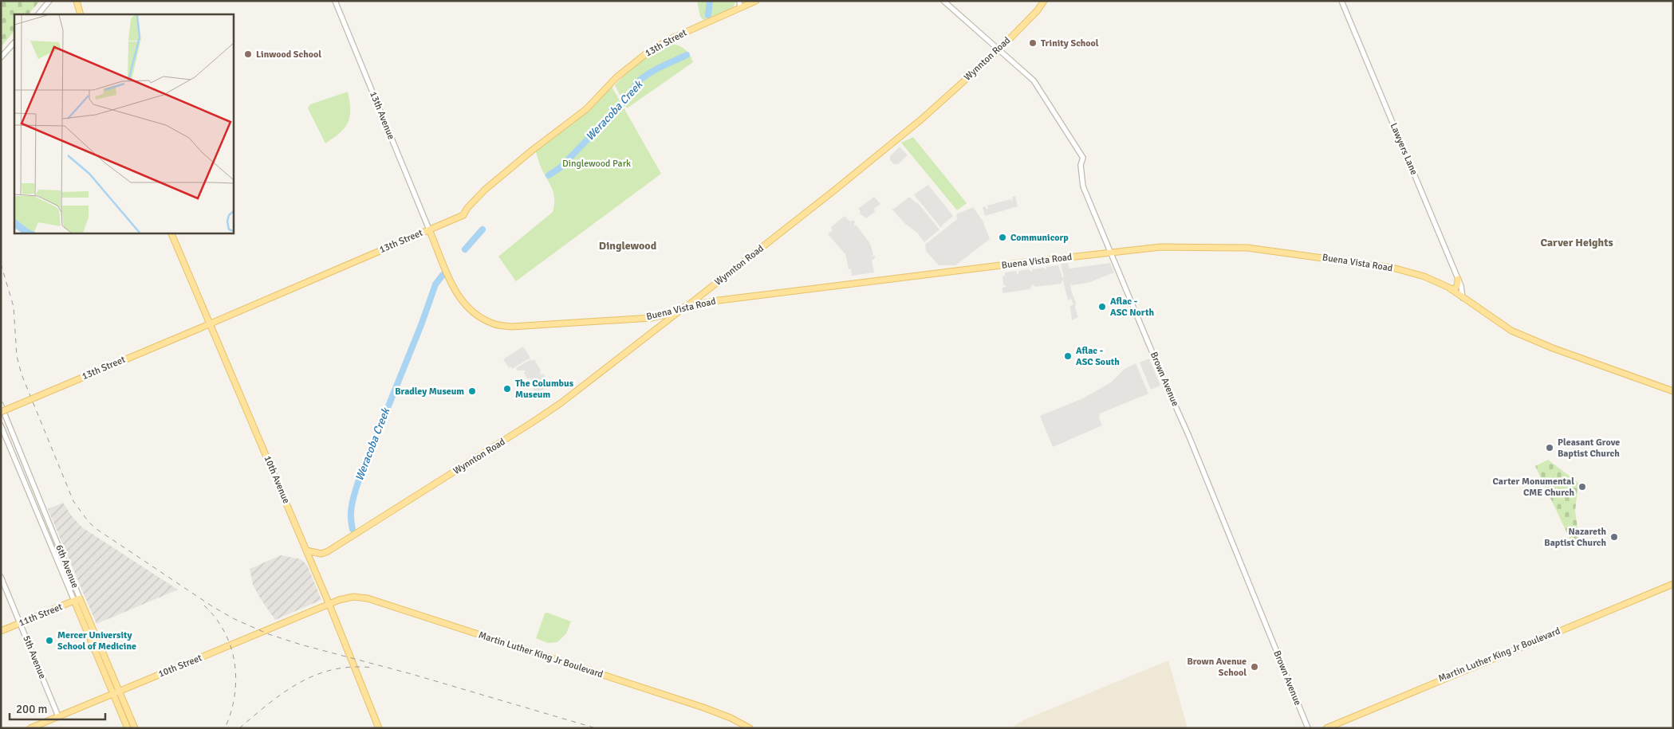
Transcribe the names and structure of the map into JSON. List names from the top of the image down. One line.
{"streets":{"main road":["13th Street","Wynnton Road","Buena Vista Road","10th Avenue","6th Avenue","11th Street","Martin Luther King Jr Boulevard","10th Street"],"street":["13th Avenue","Lawyers Lane","Brown Avenue","5th Avenue"]},"crossings":[["13th Street","13th Avenue"],["13th Street","Buena Vista Road"],["13th Street","10th Avenue"],["Wynnton Road","Buena Vista Road"],["Wynnton Road","Brown Avenue"],["Wynnton Road","10th Avenue"],["13th Avenue","Buena Vista Road"],["Lawyers Lane","Buena Vista Road"],["Buena Vista Road","Brown Avenue"],["10th Avenue","Martin Luther King Jr Boulevard"],["10th Avenue","10th Street"],["6th Avenue","11th Street"],["6th Avenue","10th Street"],["11th Street","5th Avenue"],["Martin Luther King Jr Boulevard","10th Street"],["5th Avenue","10th Street"]],"districts":["Carver Heights","Dinglewood"],"water":["Weracoba Creek"],"parks":["Dinglewood Park"],"places":["Trinity School","Linwood School","Communicorp","Aflac - ASC North","Aflac - ASC South","The Columbus Museum","Bradley Museum","Pleasant Grove Baptist Church","Carter Monumental CME Church","Nazareth Baptist Church","Mercer University School of Medicine","Brown Avenue School"],"scale_bar":"200 m"}
